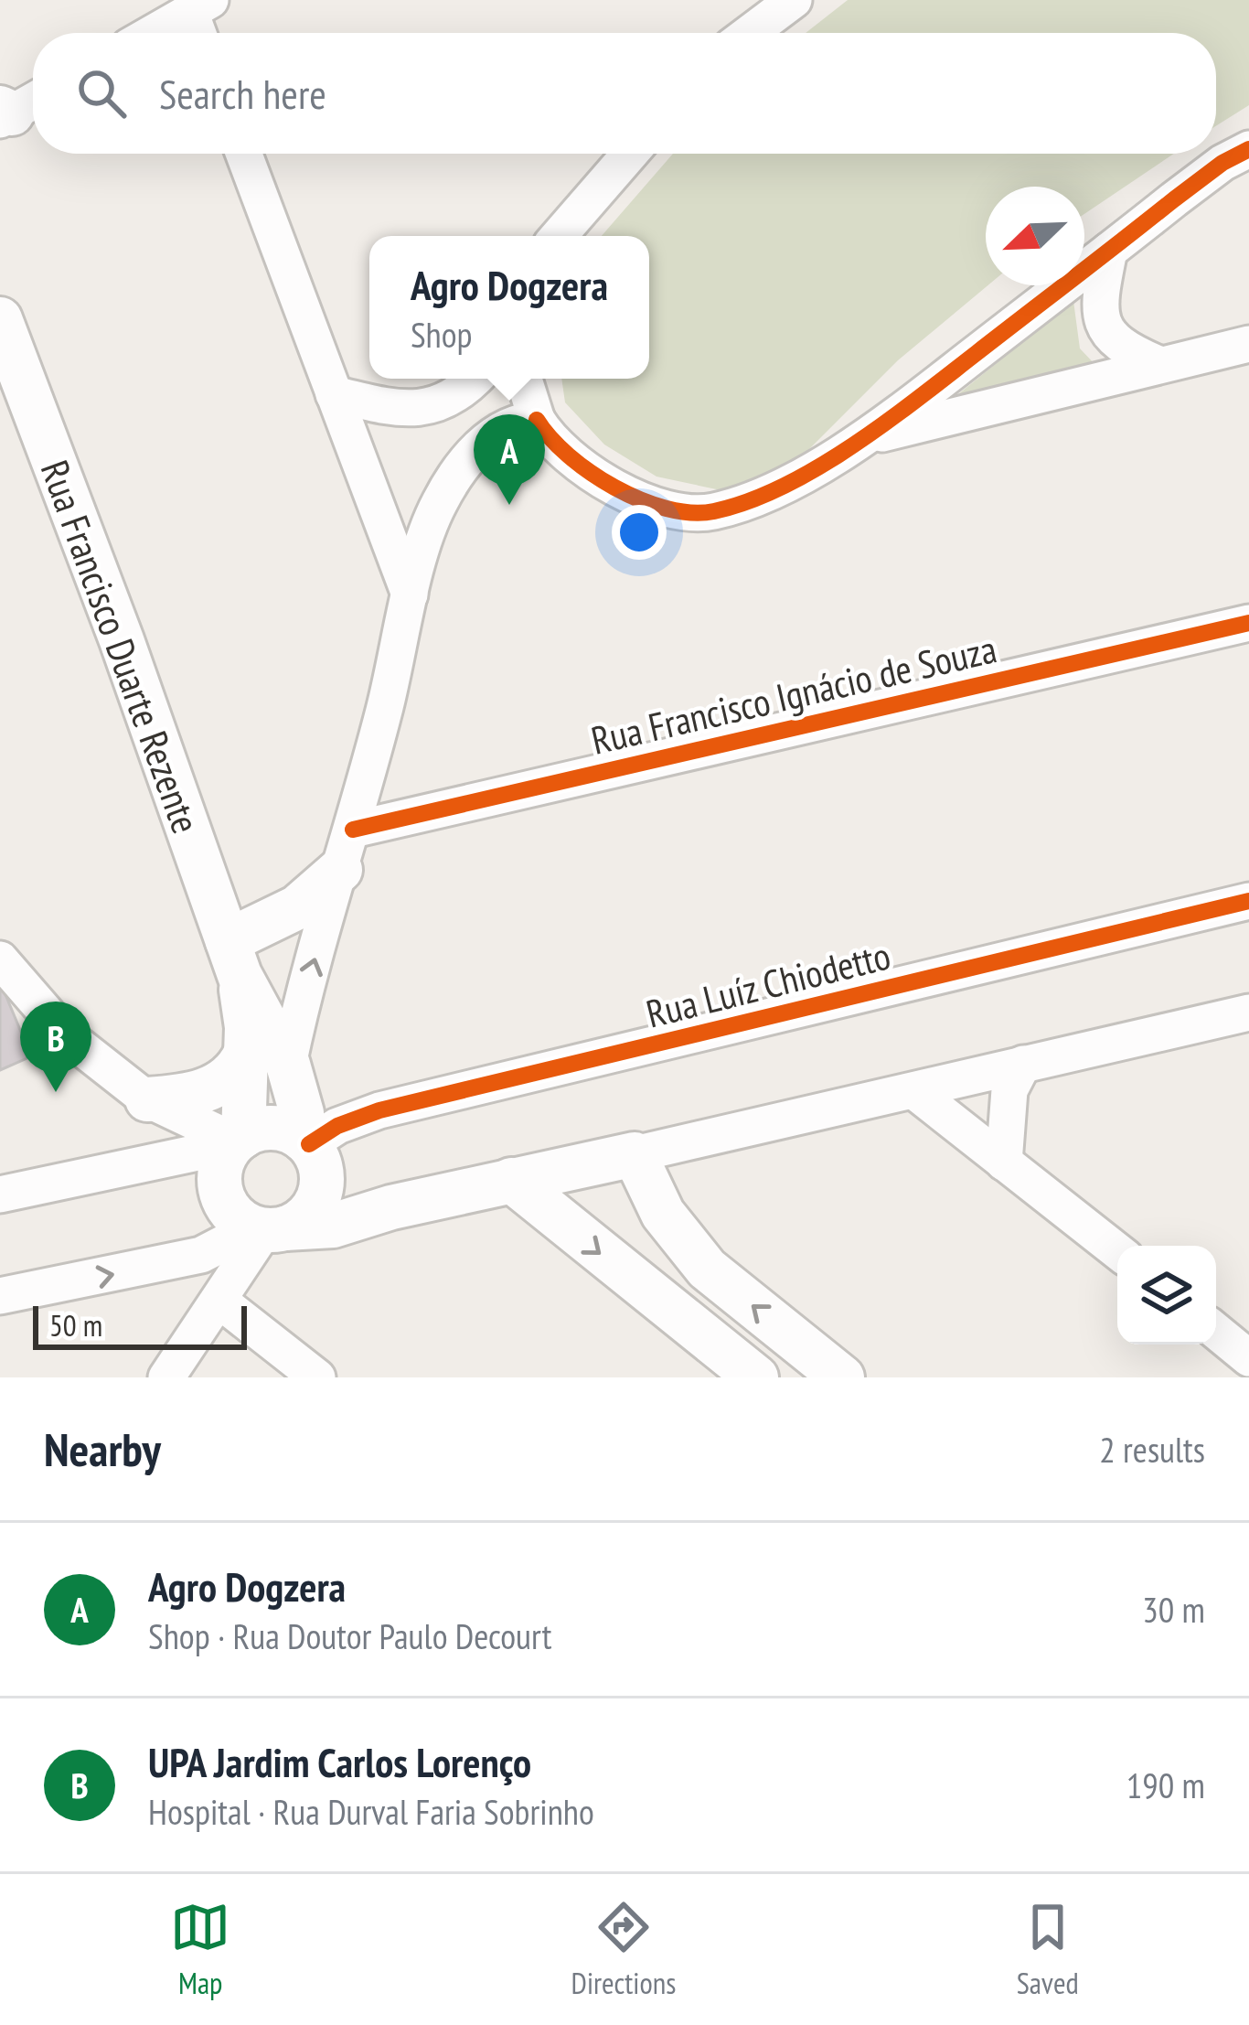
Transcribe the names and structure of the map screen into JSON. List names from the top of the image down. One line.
{"streets":{"main road":["Rua Francisco Duarte Rezente"],"street":["Rua Francisco Ignácio de Souza","Rua Luíz Chiodetto"]},"crossings":[["Rua Francisco Duarte Rezente","Rua Luíz Chiodetto"]],"scale_bar":"50 m","north":"bottom left","page":{"search":"Search here","popup":["Agro Dogzera","Shop"],"pins":["A","B"],"scale":"50 m","heading":["Nearby","2 results"],"list":[{"mark":"A","name":"Agro Dogzera","note":"Shop · Rua Doutor Paulo Decourt","value":"30 m"},{"mark":"B","name":"UPA Jardim Carlos Lorenço","note":"Hospital · Rua Durval Faria Sobrinho","value":"190 m"}],"nav":["Map","Directions","Saved"]}}
